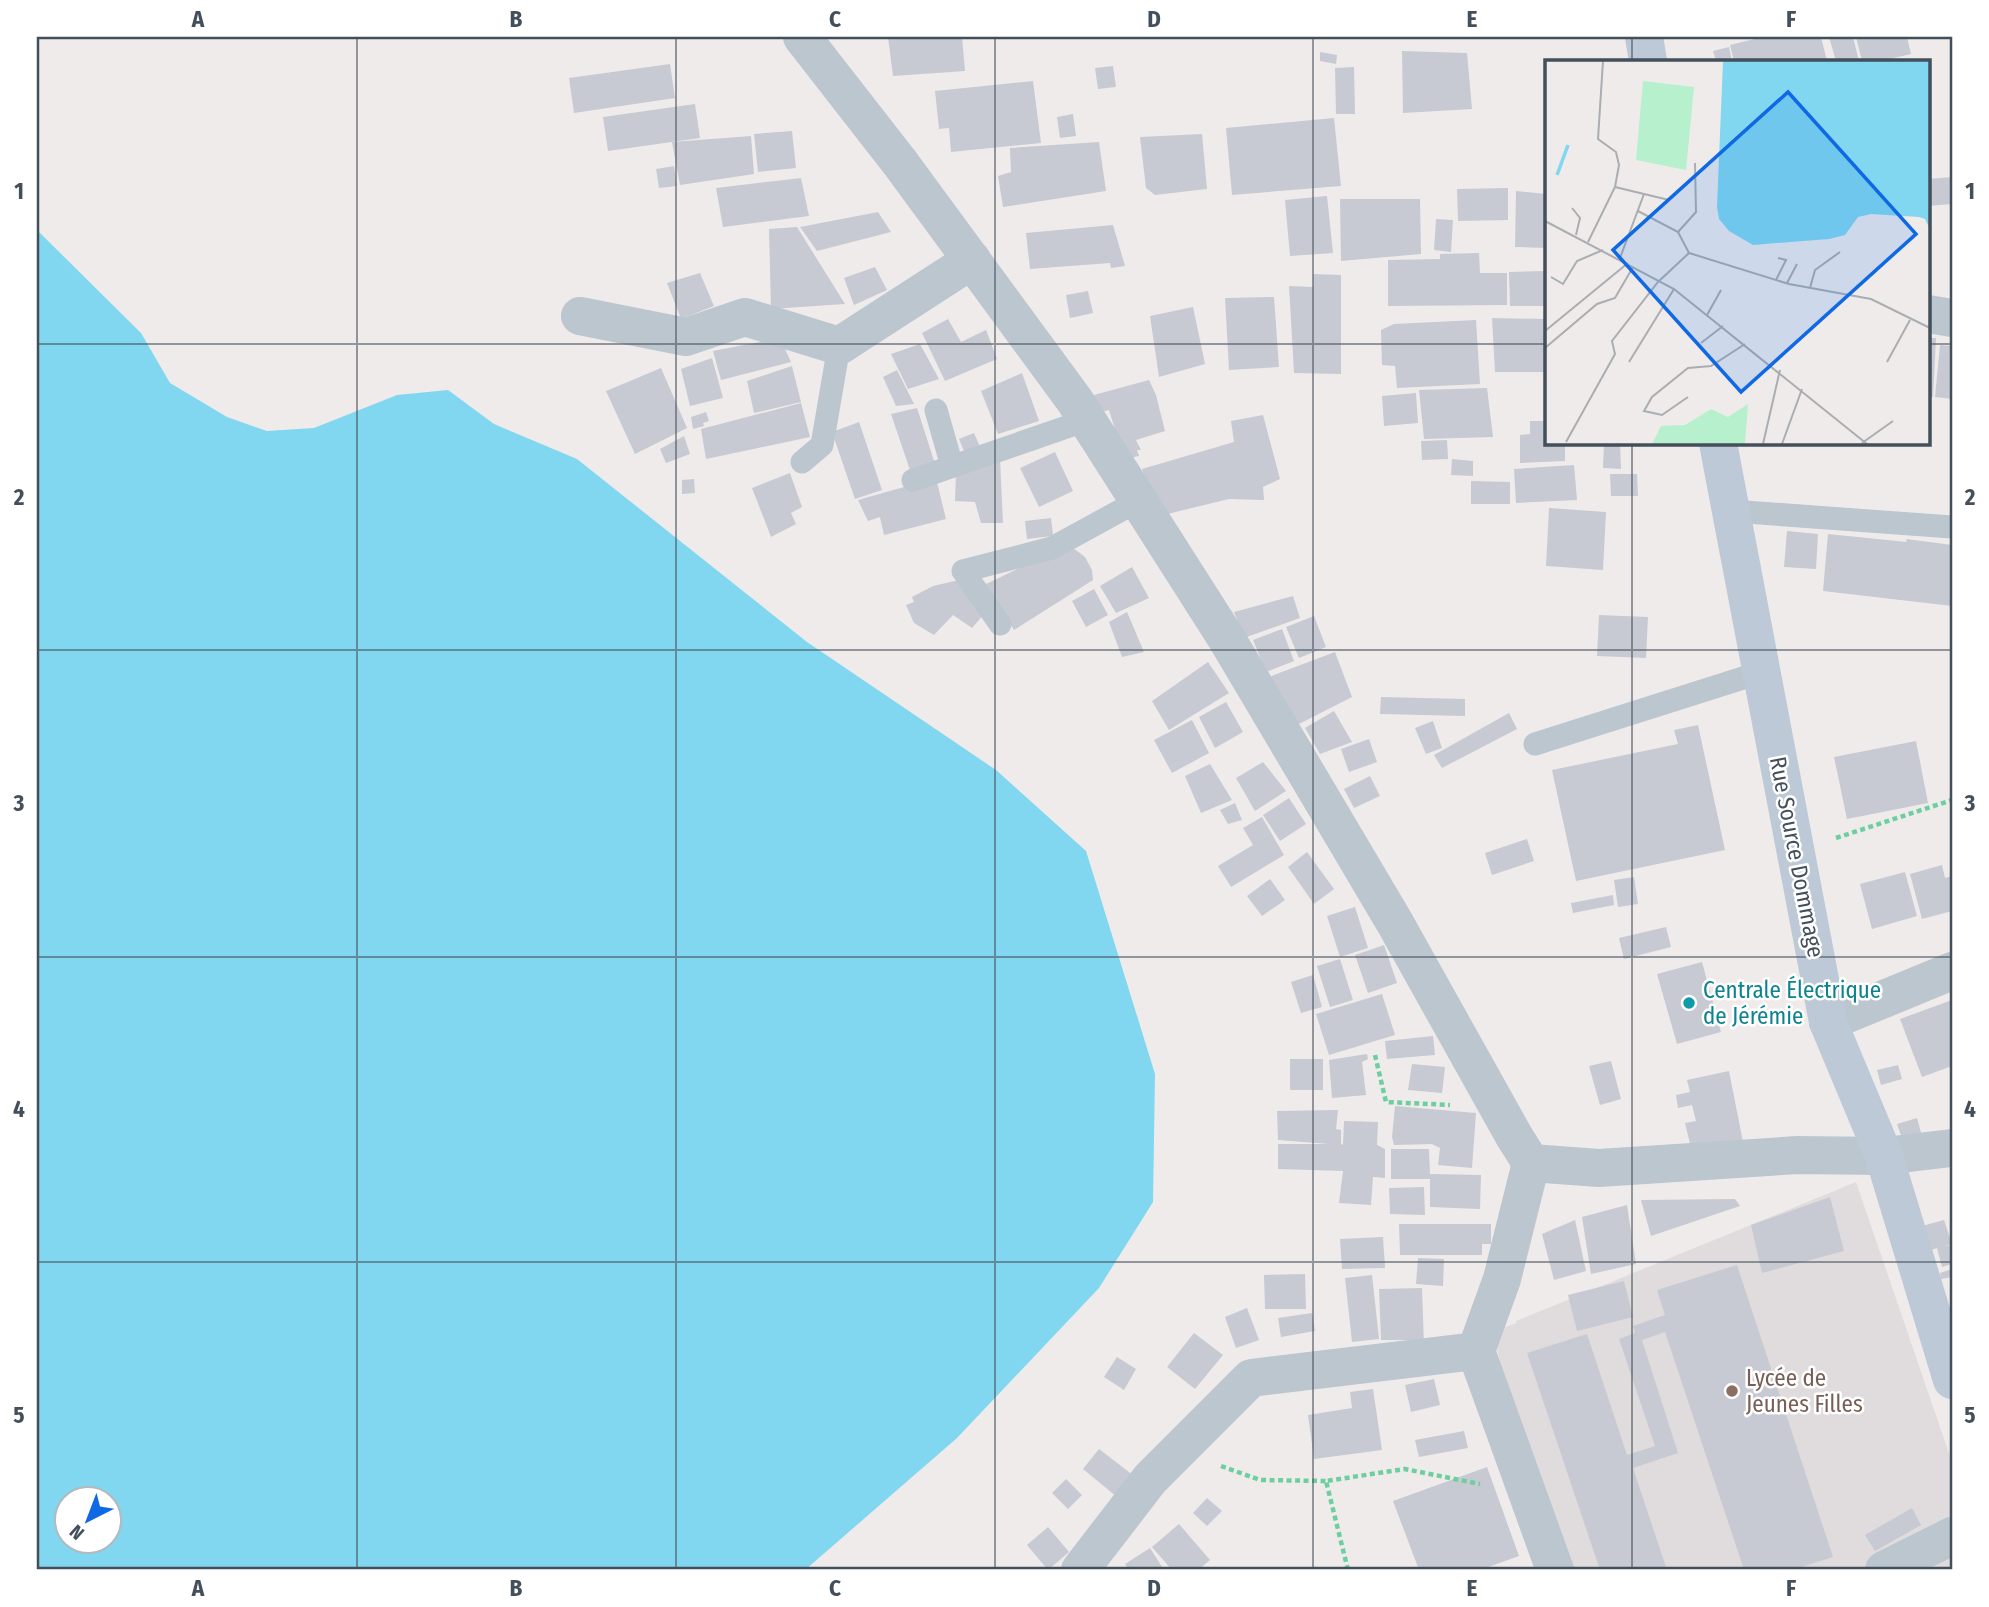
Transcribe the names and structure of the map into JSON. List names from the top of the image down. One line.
{"streets":{"main road":["Rue Source Dommage"]},"places":["Centrale Électrique de Jérémie","Lycée de Jeunes Filles"],"north":"bottom left","grid":{"columns":["A","B","C","D","E","F"],"rows":["1","2","3","4","5"]}}
